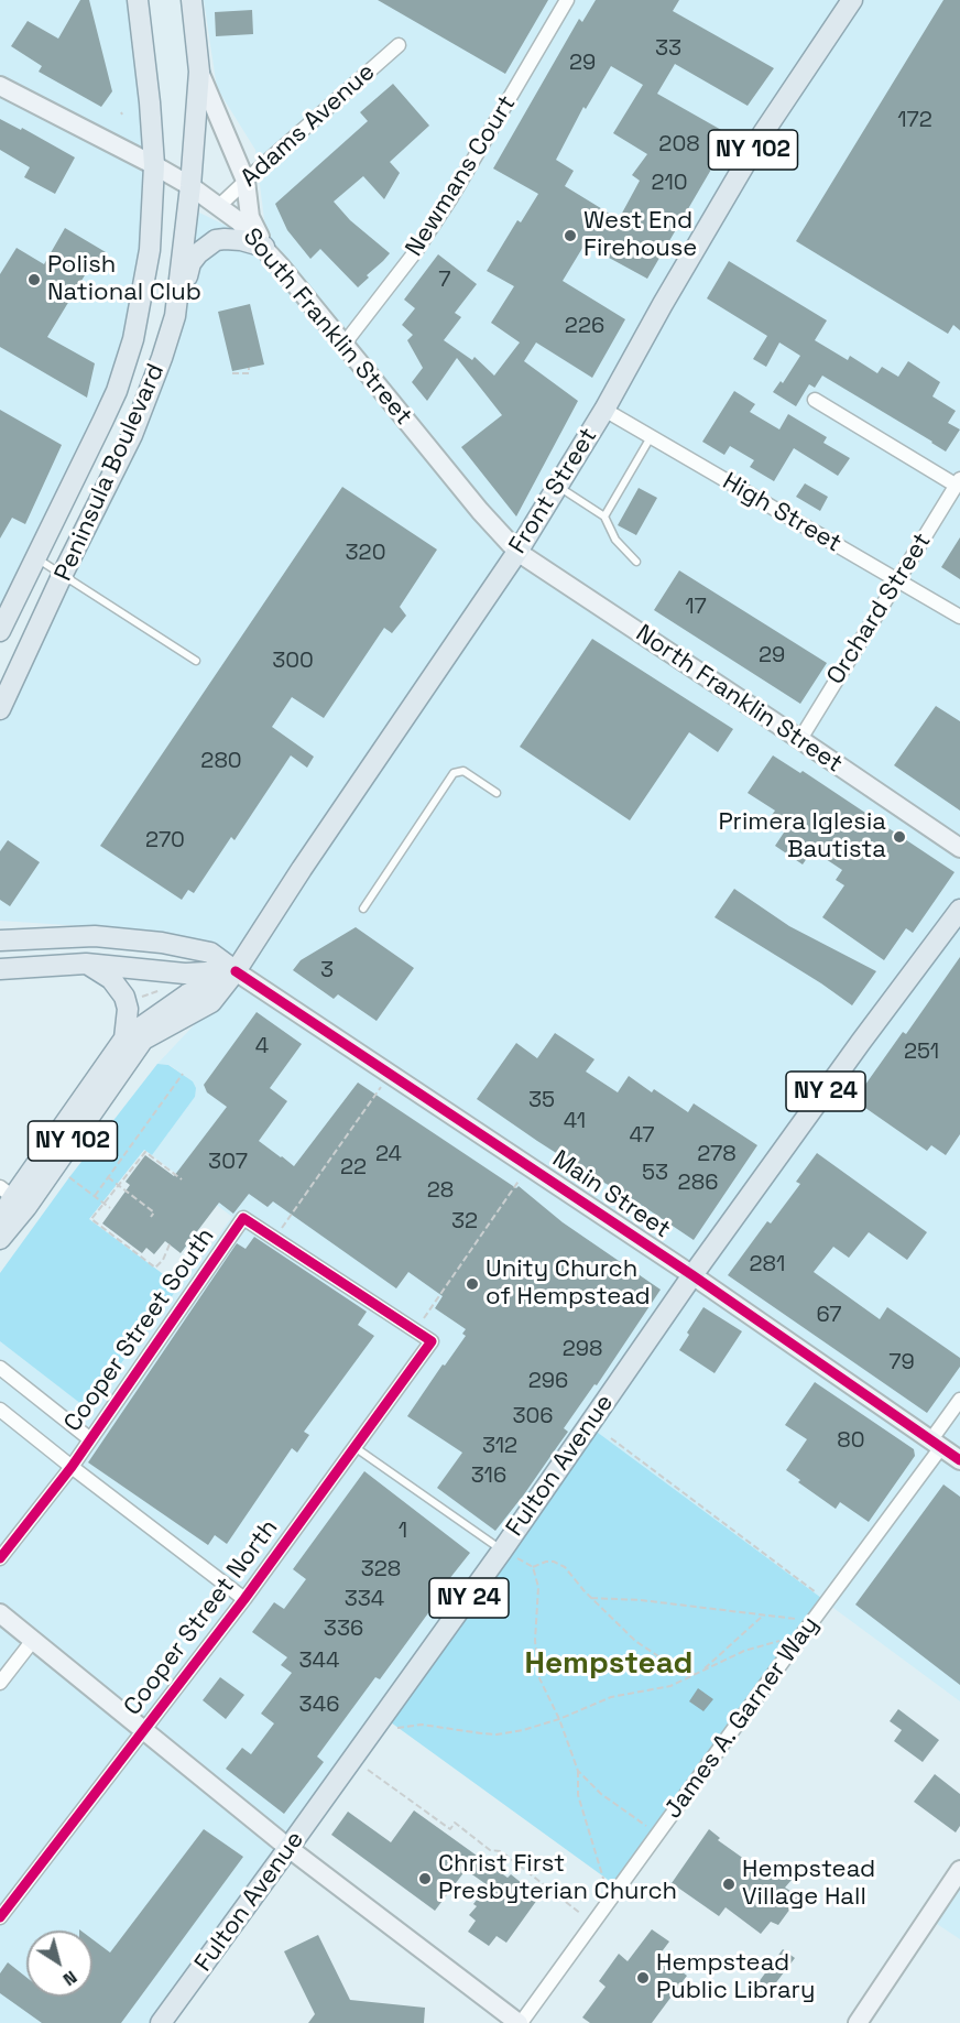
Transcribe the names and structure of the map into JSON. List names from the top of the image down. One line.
{"streets":{"main road":["NY 102","South Franklin Street","Peninsula Boulevard","Front Street","North Franklin Street","NY 24","Main Street","Fulton Avenue"],"street":["Adams Avenue","Newmans Court","High Street","Orchard Street","Cooper Street South","Cooper Street North","James A. Garner Way"]},"crossings":[["Adams Avenue","South Franklin Street"],["Newmans Court","South Franklin Street"],["South Franklin Street","Peninsula Boulevard"],["South Franklin Street","Front Street"],["South Franklin Street","North Franklin Street"],["Front Street","High Street"],["Front Street","North Franklin Street"],["Front Street","Main Street"],["High Street","Orchard Street"],["Orchard Street","North Franklin Street"],["Main Street","Fulton Avenue"],["Main Street","James A. Garner Way"]],"districts":["Hempstead"],"places":["West End Firehouse","Polish National Club","Primera Iglesia Bautista","Unity Church of Hempstead","Christ First Presbyterian Church","Hempstead Village Hall","Hempstead Public Library"],"house_numbers":["33","29","172","208","210","7","226","320","17","29","300","280","270","3","4","251","35","41","47","24","278","307","22","53","286","28","32","281","67","298","79","296","306","80","312","316","1","328","334","336","344","346"],"north":"bottom right"}
